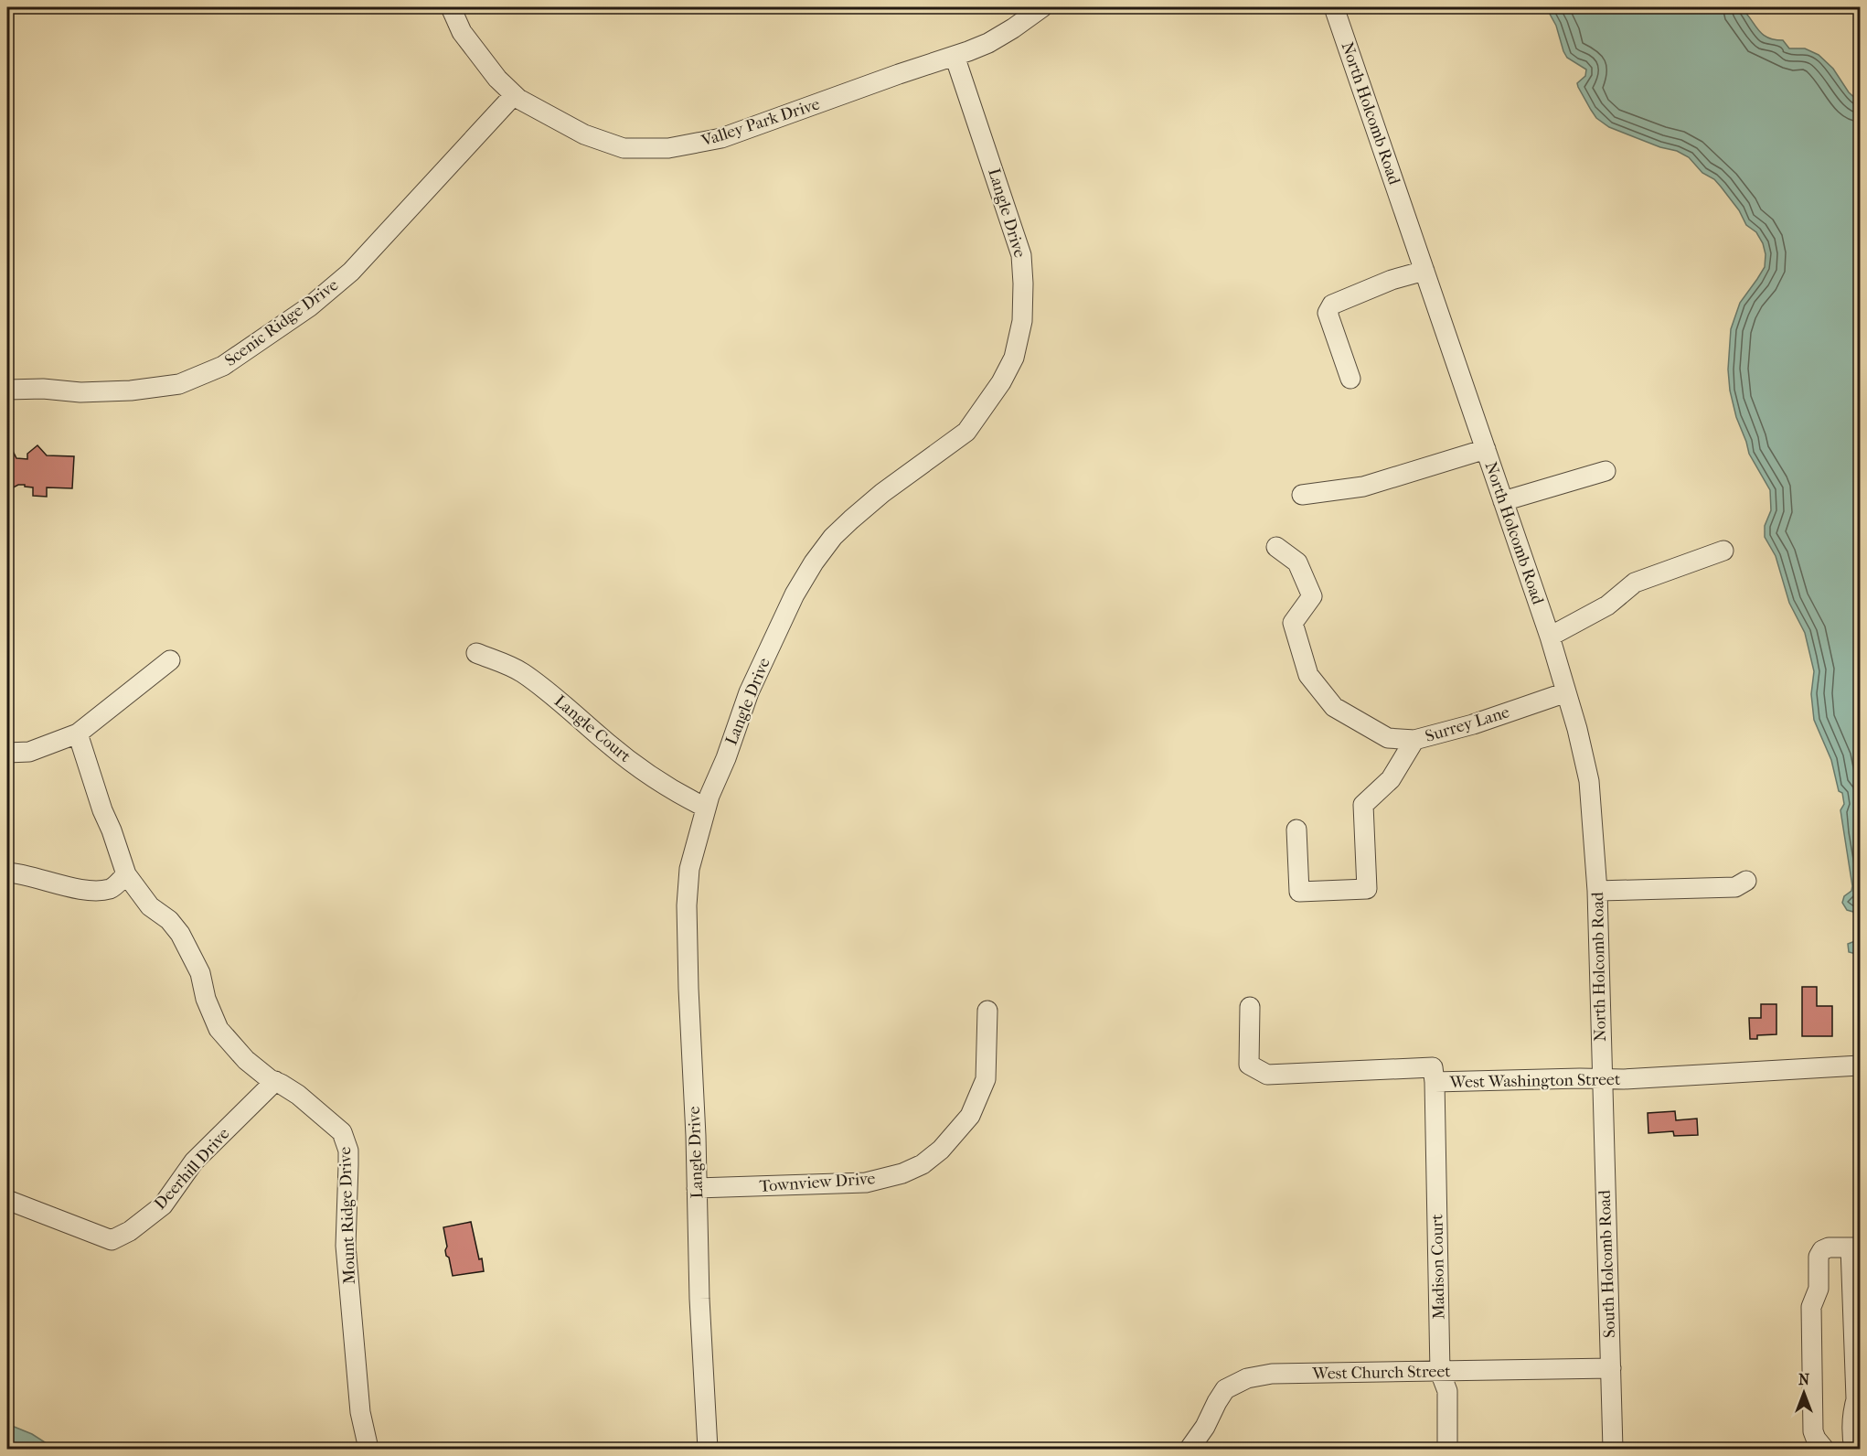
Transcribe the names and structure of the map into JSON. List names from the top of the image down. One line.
{"streets":{"street":["North Holcomb Road","Valley Park Drive","Langle Drive","Scenic Ridge Drive","Surrey Lane","Langle Court","West Washington Street","Deerhill Drive","Townview Drive","Mount Ridge Drive","South Holcomb Road","Madison Court","West Church Street"]},"crossings":[["North Holcomb Road","Surrey Lane"],["North Holcomb Road","West Washington Street"],["North Holcomb Road","South Holcomb Road"],["Valley Park Drive","Langle Drive"],["Valley Park Drive","Scenic Ridge Drive"],["Langle Drive","Langle Court"],["Langle Drive","Townview Drive"],["West Washington Street","South Holcomb Road"],["West Washington Street","Madison Court"],["Deerhill Drive","Mount Ridge Drive"],["South Holcomb Road","West Church Street"],["Madison Court","West Church Street"]],"north":"top"}
